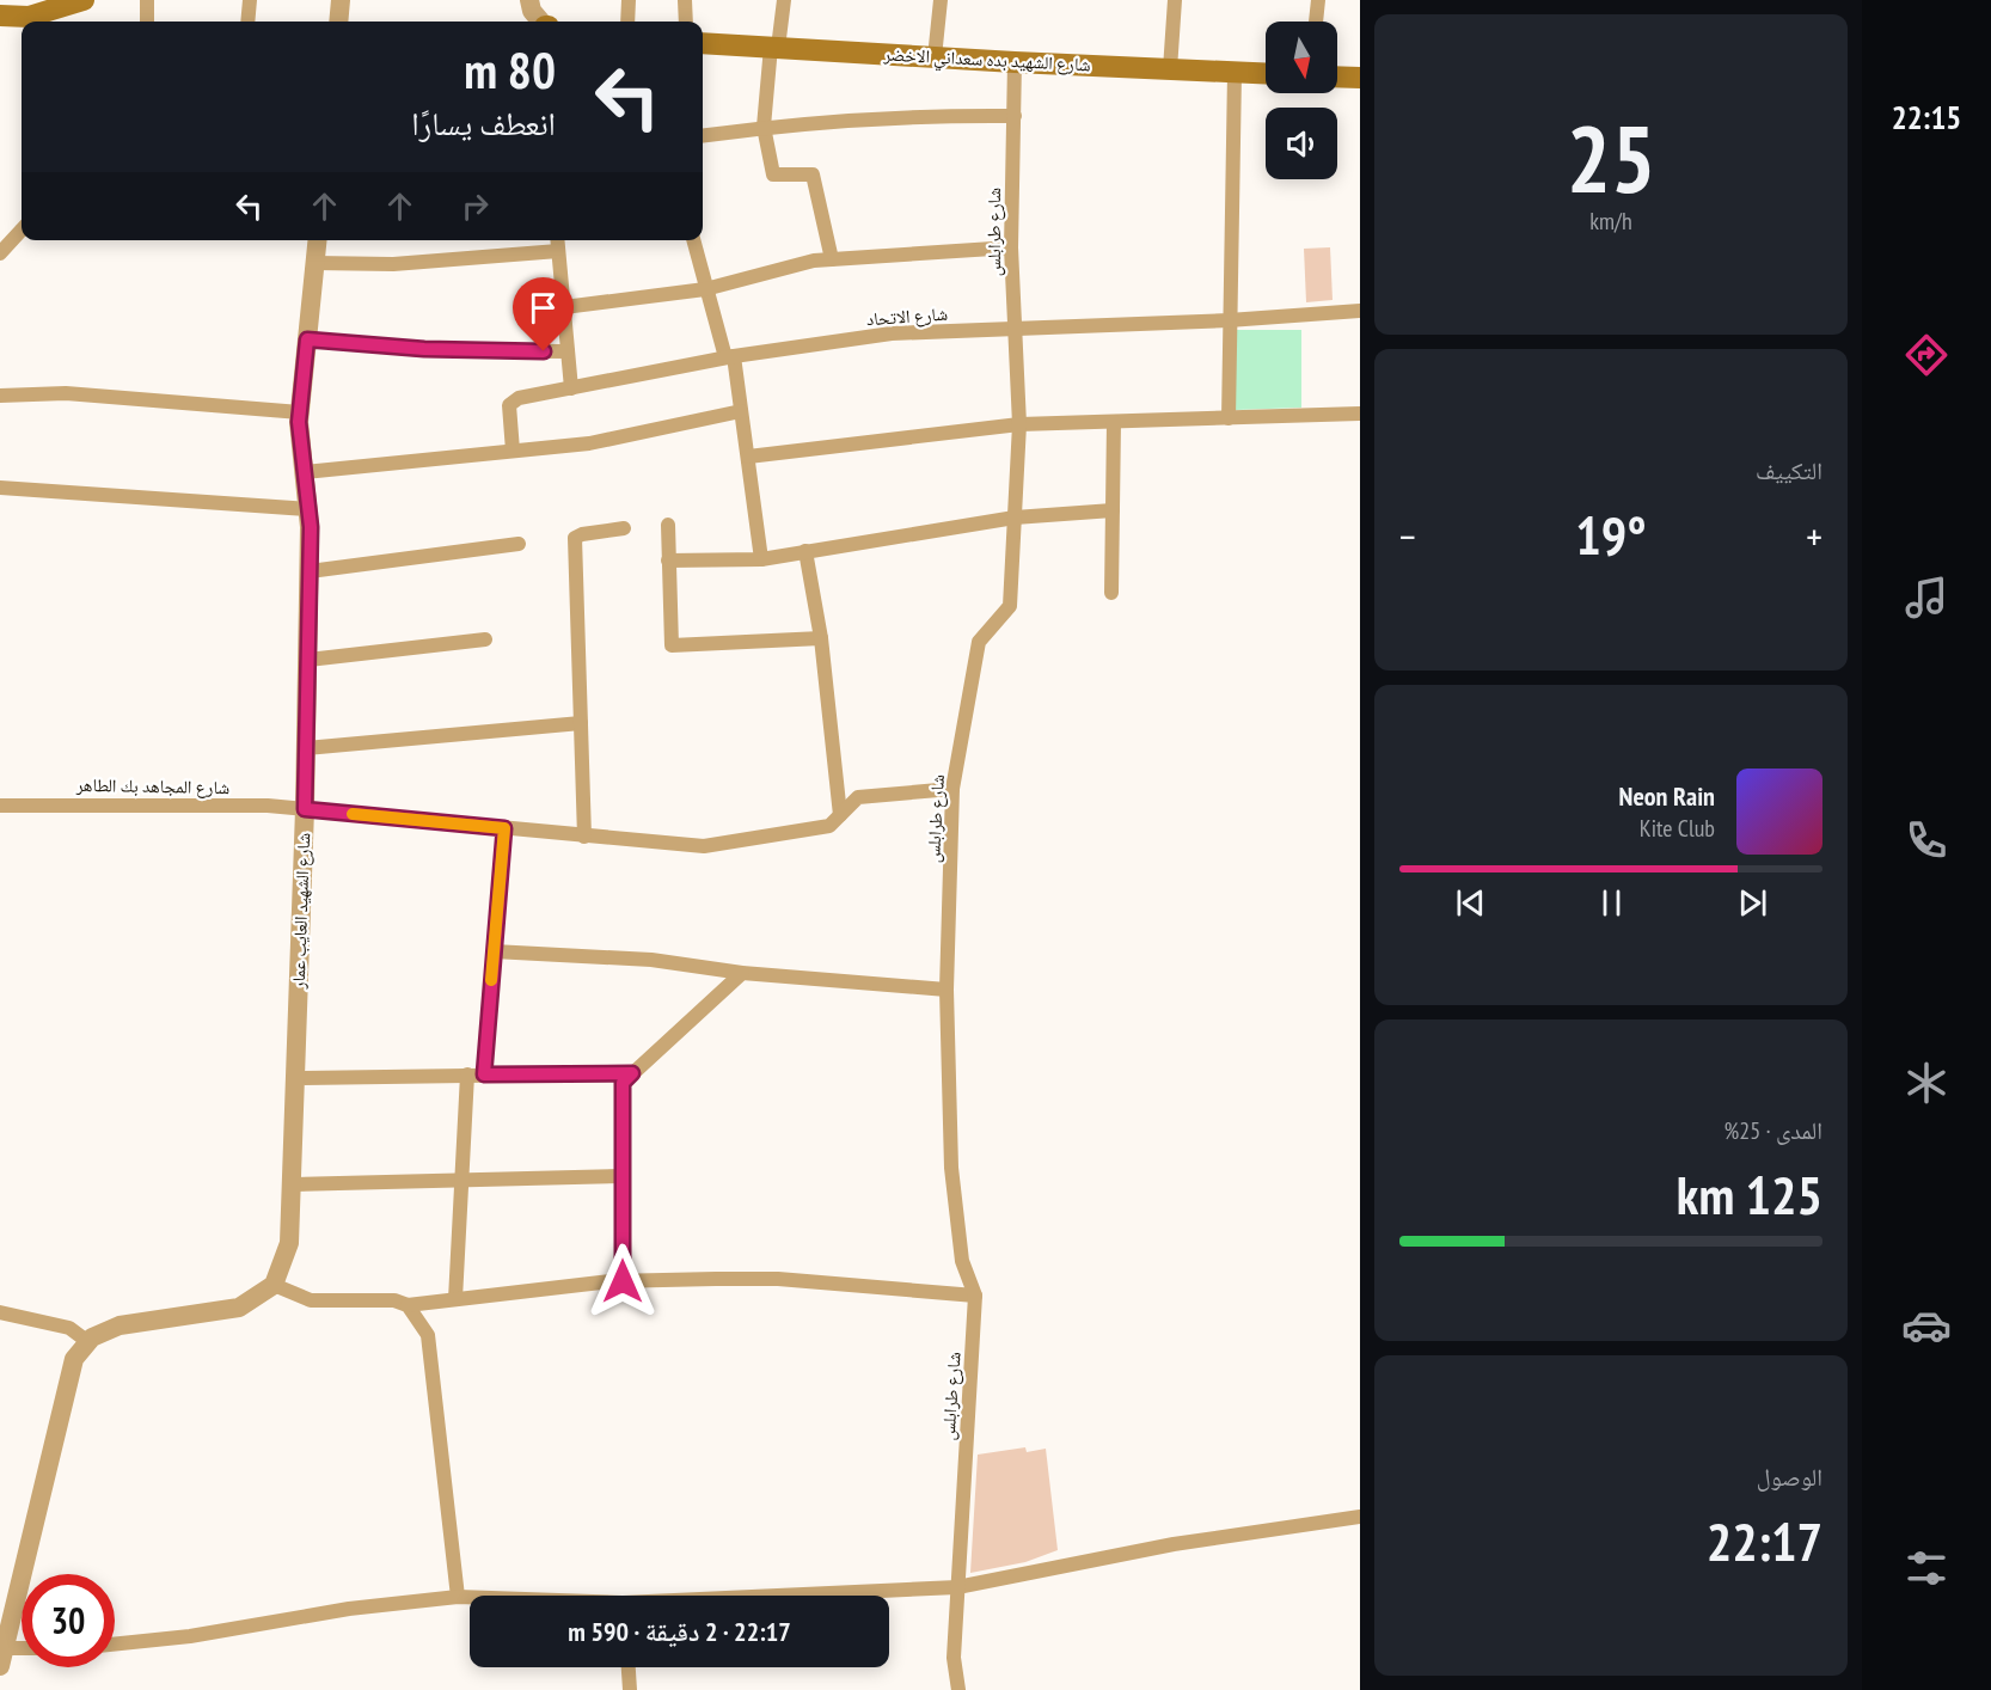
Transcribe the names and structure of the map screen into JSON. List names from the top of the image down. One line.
{"streets":{"main road":["شارع الشهيد بده سعداني الاخضر"],"street":["شارع طرابلس","شارع الاتحاد","شارع المجاهد بك الطاهر","شارع الشهيد العايب عمار"]},"crossings":[["شارع الشهيد بده سعداني الاخضر","شارع طرابلس"],["شارع طرابلس","شارع الاتحاد"],["شارع طرابلس","شارع المجاهد بك الطاهر"],["شارع المجاهد بك الطاهر","شارع الشهيد العايب عمار"]],"north":"bottom","page":{"tabs":"22:15","tile":[["25","km/h"],"التكييف",["المدى · 25%","125 km"],["الوصول","22:17"]],"turn":["80 m","انعطف يسارًا"],"heat":["−","19°","+"],"song":["Neon Rain","Kite Club"],"limit":"30","trip":"22:17 · 2 دقيقة · 590 m"}}
